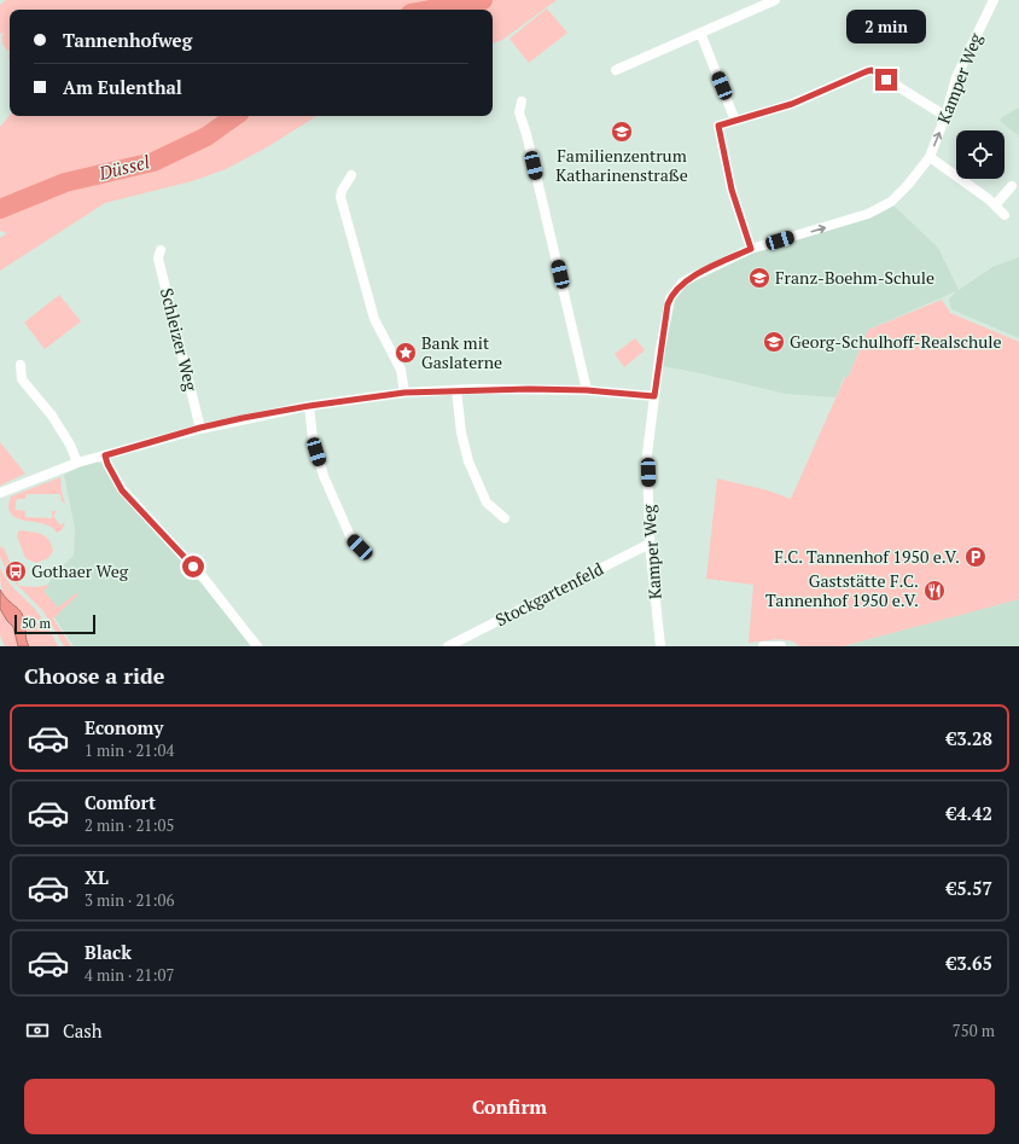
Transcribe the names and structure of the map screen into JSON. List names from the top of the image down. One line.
{"streets":{"street":["Kamper Weg","Schleizer Weg","Stockgartenfeld"]},"crossings":[["Kamper Weg","Stockgartenfeld"]],"water":["Düssel"],"places":{"school or university":["Familienzentrum Katharinenstraße","Franz-Boehm-Schule","Georg-Schulhoff-Realschule"],"place":["Bank mit Gaslaterne"],"parking":["F.C. Tannenhof 1950 e.V."],"bus stop":["Gothaer Weg"],"restaurant":["Gaststätte F.C. Tannenhof 1950 e.V."]},"scale_bar":"50 m","page":{"bubble":"2 min","banner":["Tannenhofweg","Am Eulenthal"],"scale":"50 m","heading":"Choose a ride","list":[{"name":"Economy","note":"1 min · 21:04","value":"€3.28"},{"name":"Comfort","note":"2 min · 21:05","value":"€4.42"},{"name":"XL","note":"3 min · 21:06","value":"€5.57"},{"name":"Black","note":"4 min · 21:07","value":"€3.65"}],"pay":["Cash","750 m"],"buttons":"Confirm"}}
